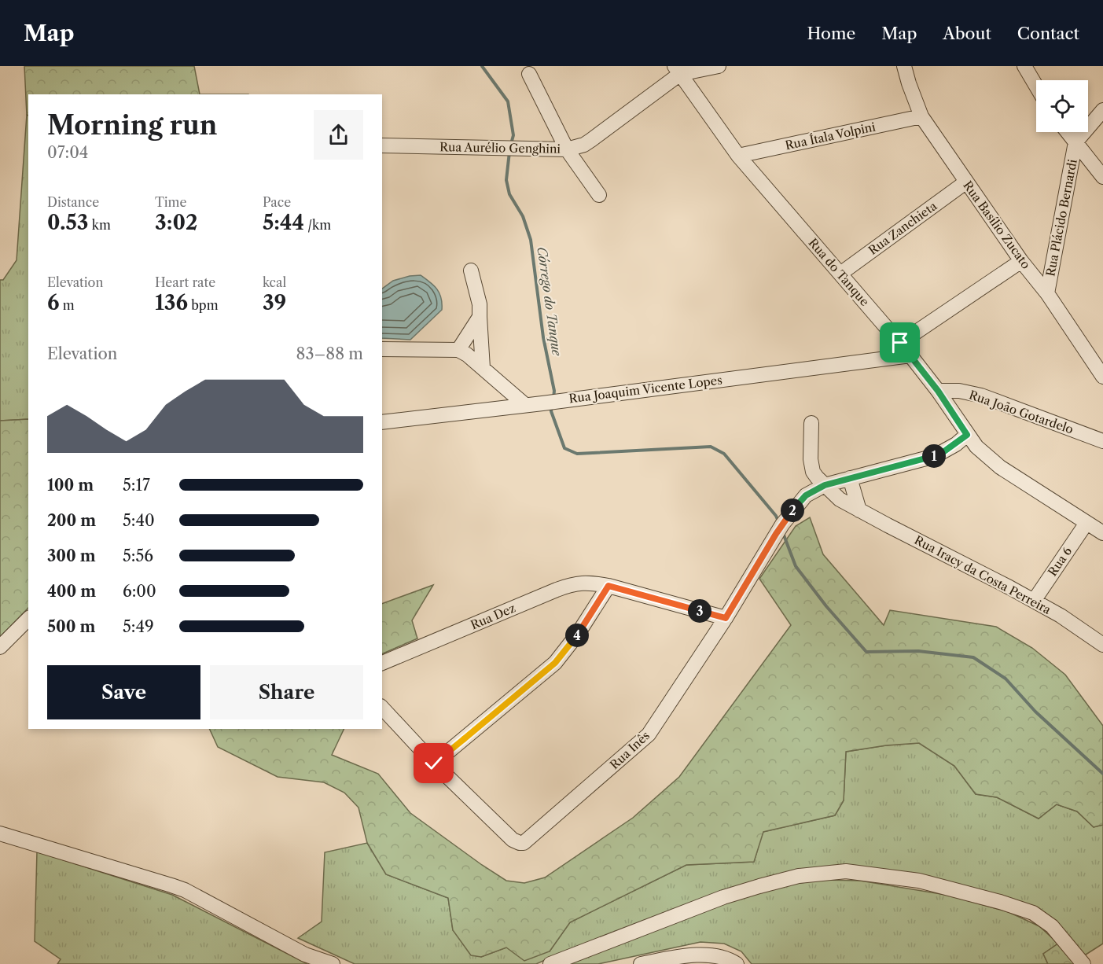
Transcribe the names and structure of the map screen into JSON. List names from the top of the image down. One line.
{"streets":{"street":["Rua Ítala Volpini","Rua Aurélio Genghini","Rua Plácido Bernardi","Rua Basílio Zucato","Rua Zanchieta","Rua do Tanque","Rua Joaquim Vicente Lopes","Rua João Gotardelo","Rua 6","Rua Iracy da Costa Perreira","Rua Dez","Rua Inês"]},"crossings":[["Rua Ítala Volpini","Rua Basílio Zucato"],["Rua Ítala Volpini","Rua do Tanque"],["Rua Aurélio Genghini","Rua do Tanque"],["Rua Plácido Bernardi","Rua Basílio Zucato"],["Rua Basílio Zucato","Rua Zanchieta"],["Rua Zanchieta","Rua do Tanque"],["Rua do Tanque","Rua Joaquim Vicente Lopes"],["Rua do Tanque","Rua João Gotardelo"],["Rua do Tanque","Rua 6"],["Rua do Tanque","Rua Inês"],["Rua 6","Rua Iracy da Costa Perreira"],["Rua Iracy da Costa Perreira","Rua Inês"]],"water":["Córrego do Tanque"],"page":{"header":"Map","nav":["Home","Map","About","Contact"],"heading":["Morning run","07:04"],"stats":[["Distance","0.53 km"],["Time","3:02"],["Pace","5:44 /km"],["Elevation","6 m"],["Heart rate","136 bpm"],["kcal","39"]],"chart":["Elevation","83–88 m"],"pins":["1","2","3","4"],"list":[{"name":"100 m","note":"5:17"},{"name":"200 m","note":"5:40"},{"name":"300 m","note":"5:56"},{"name":"400 m","note":"6:00"},{"name":"500 m","note":"5:49"}],"buttons":["Save","Share"]}}
